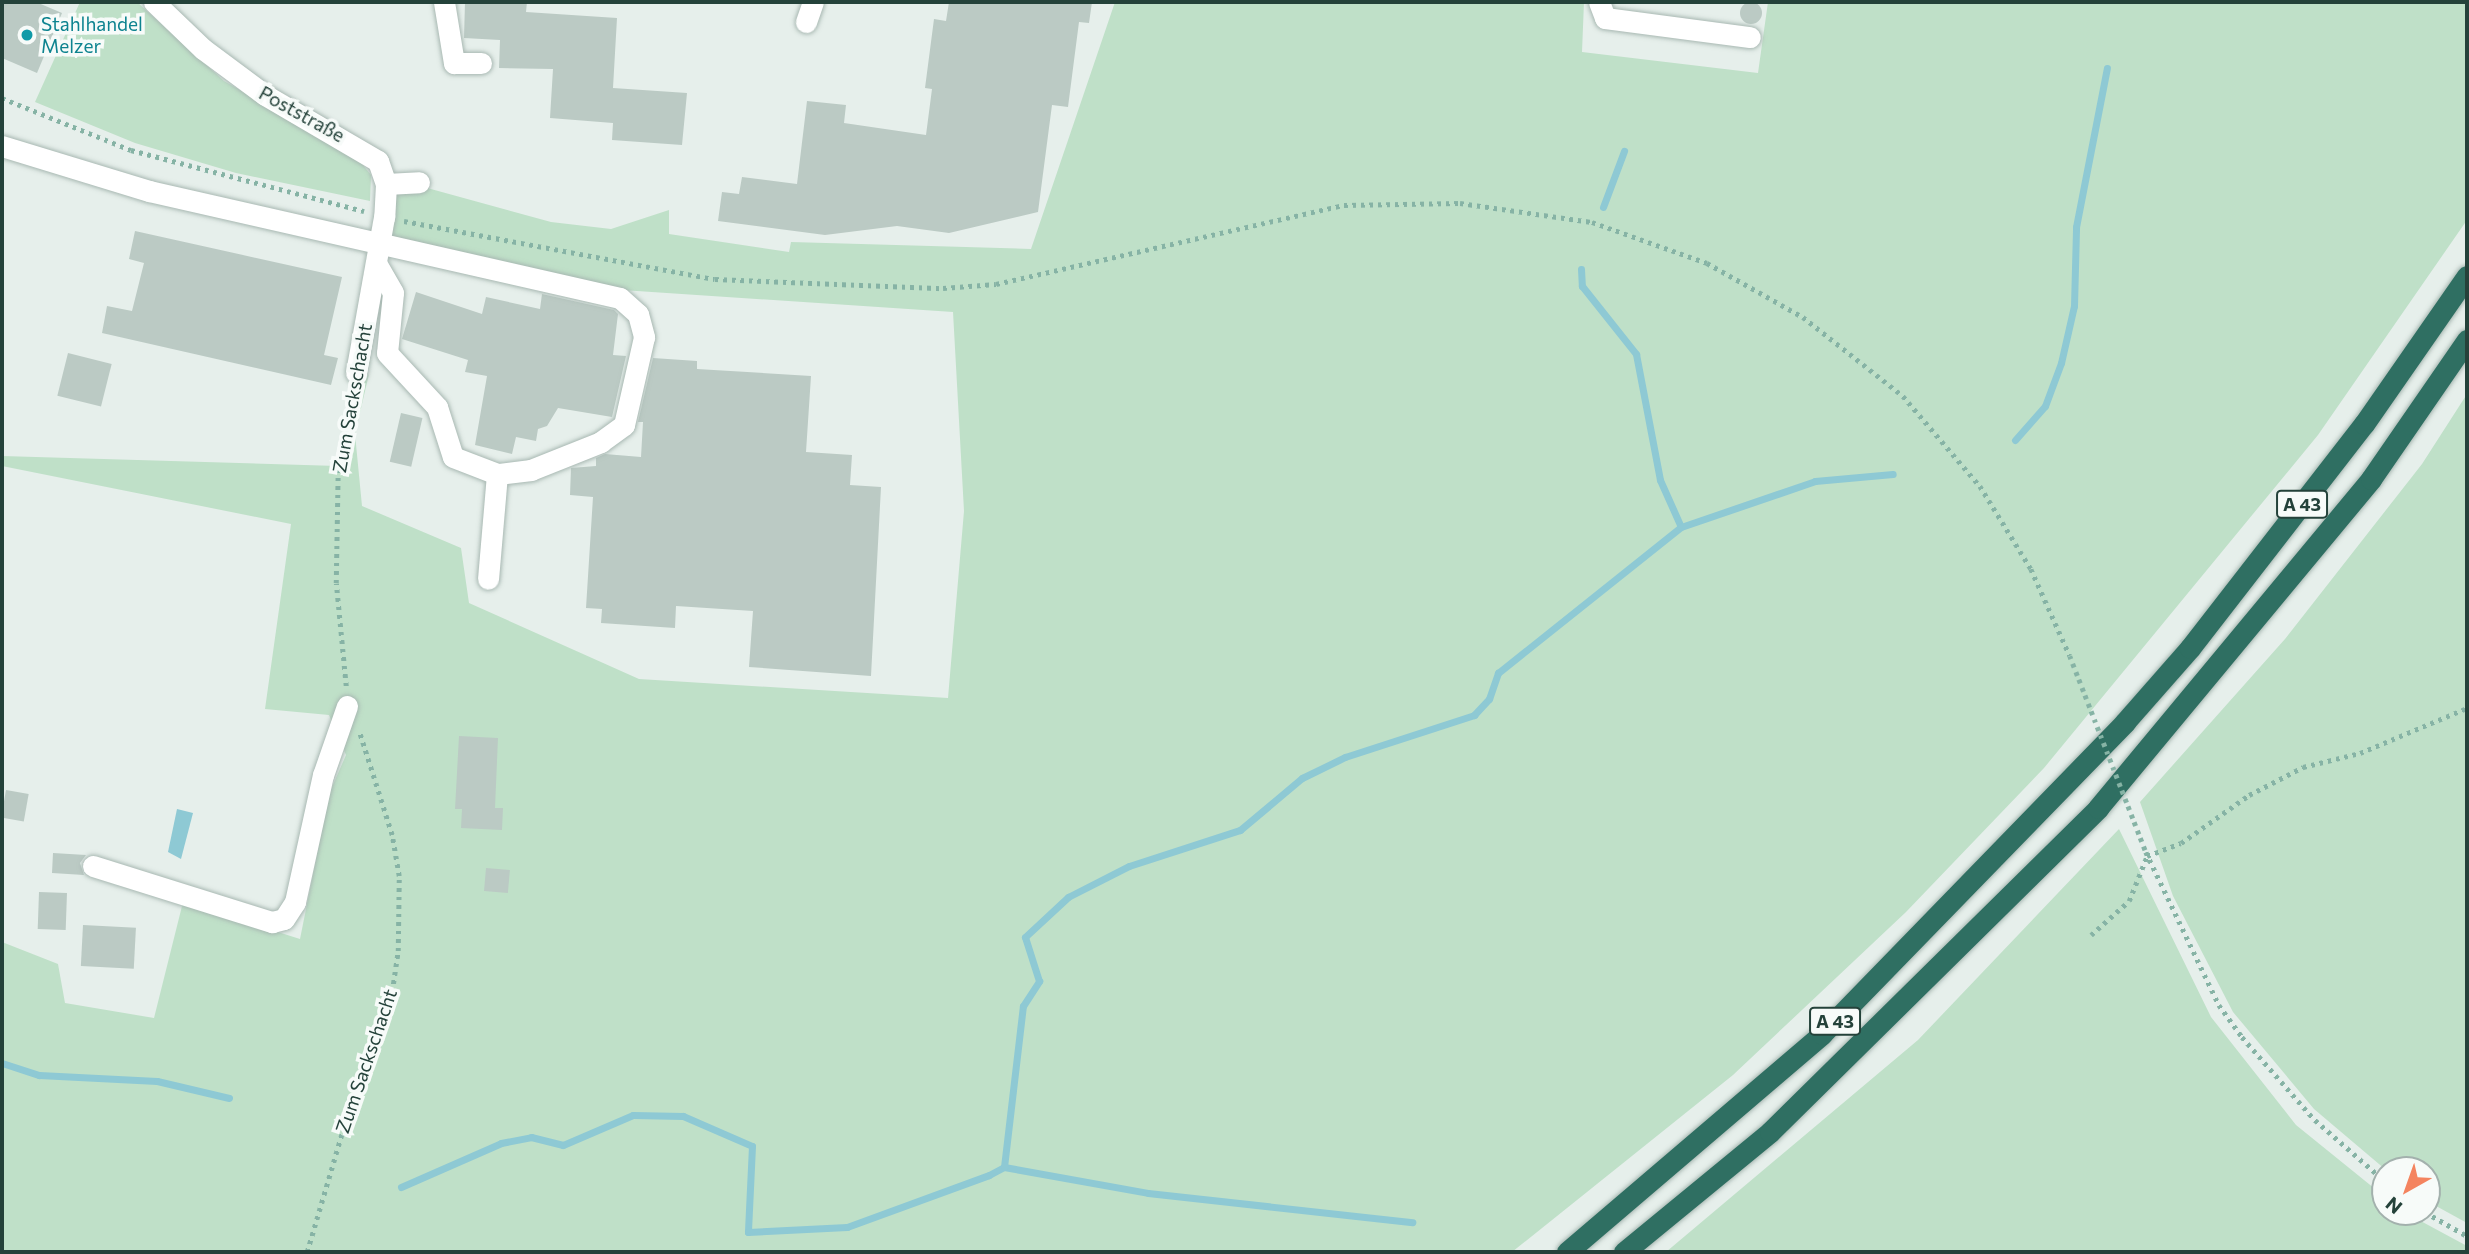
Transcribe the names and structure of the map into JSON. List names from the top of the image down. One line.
{"streets":{"highway":["A 43"],"street":["Poststraße","Zum Sackschacht"]},"places":["Stahlhandel Melzer"],"north":"bottom left"}
